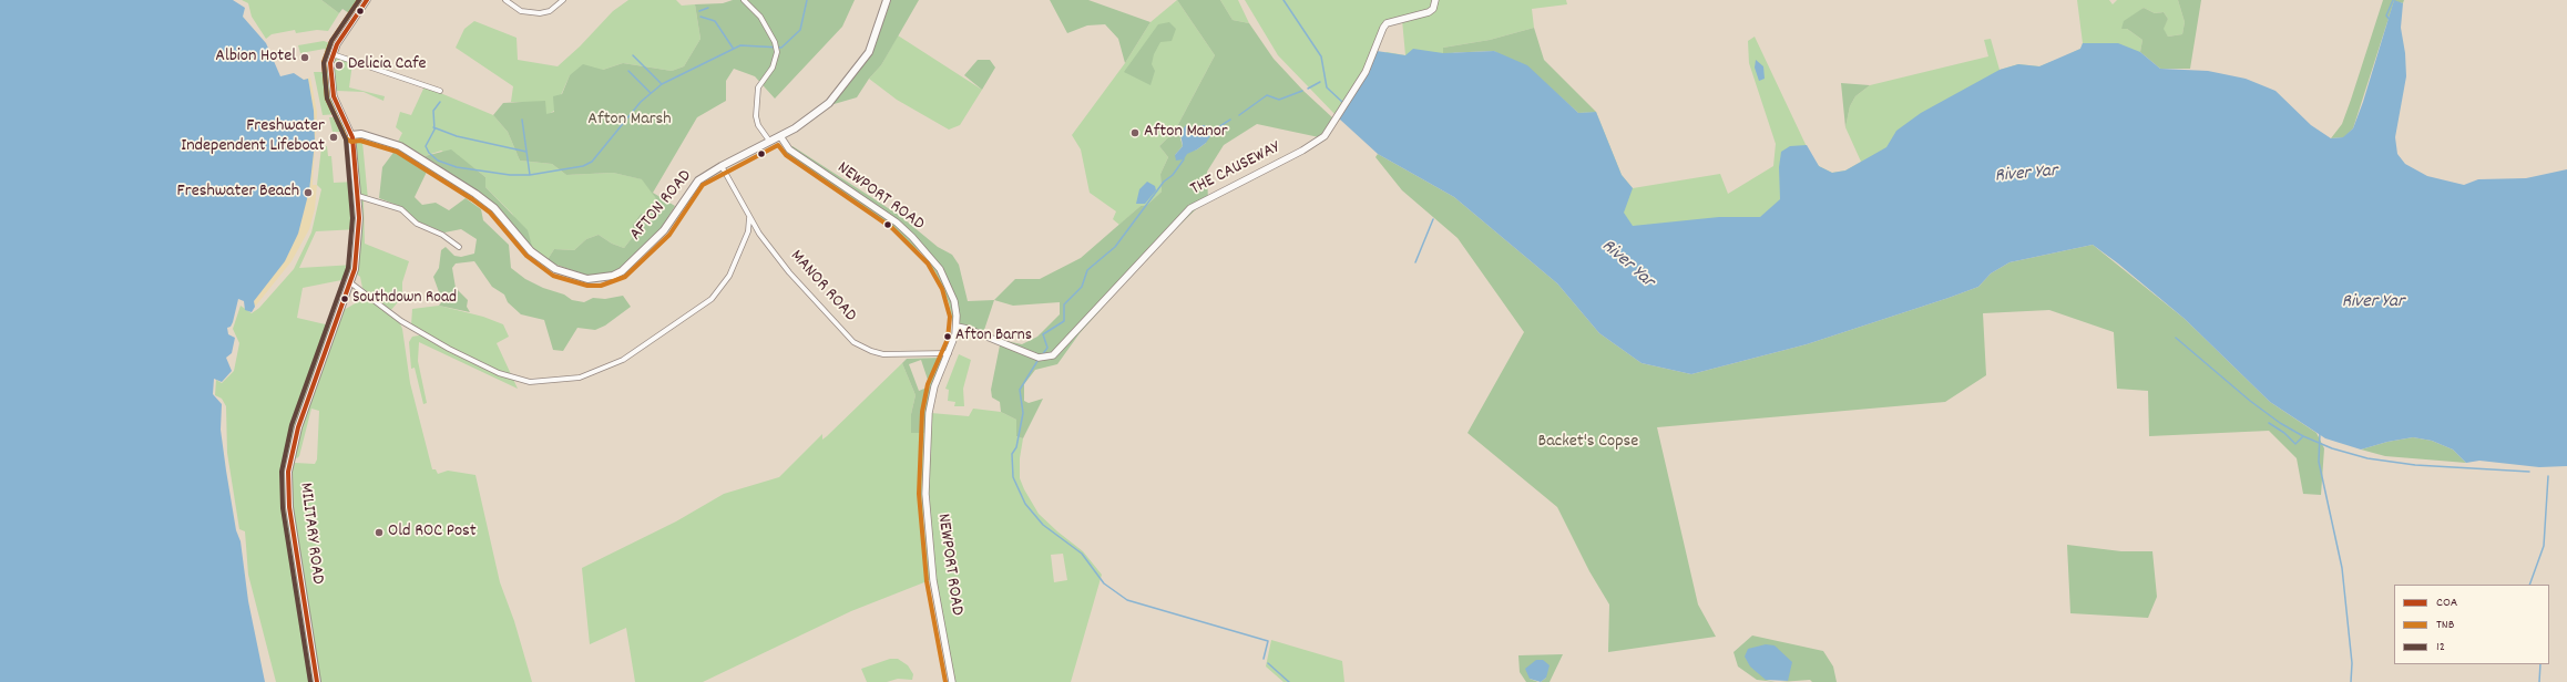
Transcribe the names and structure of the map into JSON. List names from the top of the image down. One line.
{"streets":{"main road":["AFTON ROAD","MILITARY ROAD"],"street":["THE CAUSEWAY","NEWPORT ROAD","MANOR ROAD"]},"crossings":[["THE CAUSEWAY","NEWPORT ROAD"],["NEWPORT ROAD","AFTON ROAD"],["NEWPORT ROAD","MANOR ROAD"],["AFTON ROAD","MANOR ROAD"],["AFTON ROAD","MILITARY ROAD"]],"water":["River Yar"],"parks":["Afton Marsh","Backet's Copse"],"places":["Albion Hotel","Delicia Cafe","Afton Manor","Freshwater Independent Lifeboat","Freshwater Beach","Southdown Road","Afton Barns","Old ROC Post"],"lines":["transit line COA","transit line TNB","transit line 12"],"legend":["COA","TNB","12"]}
